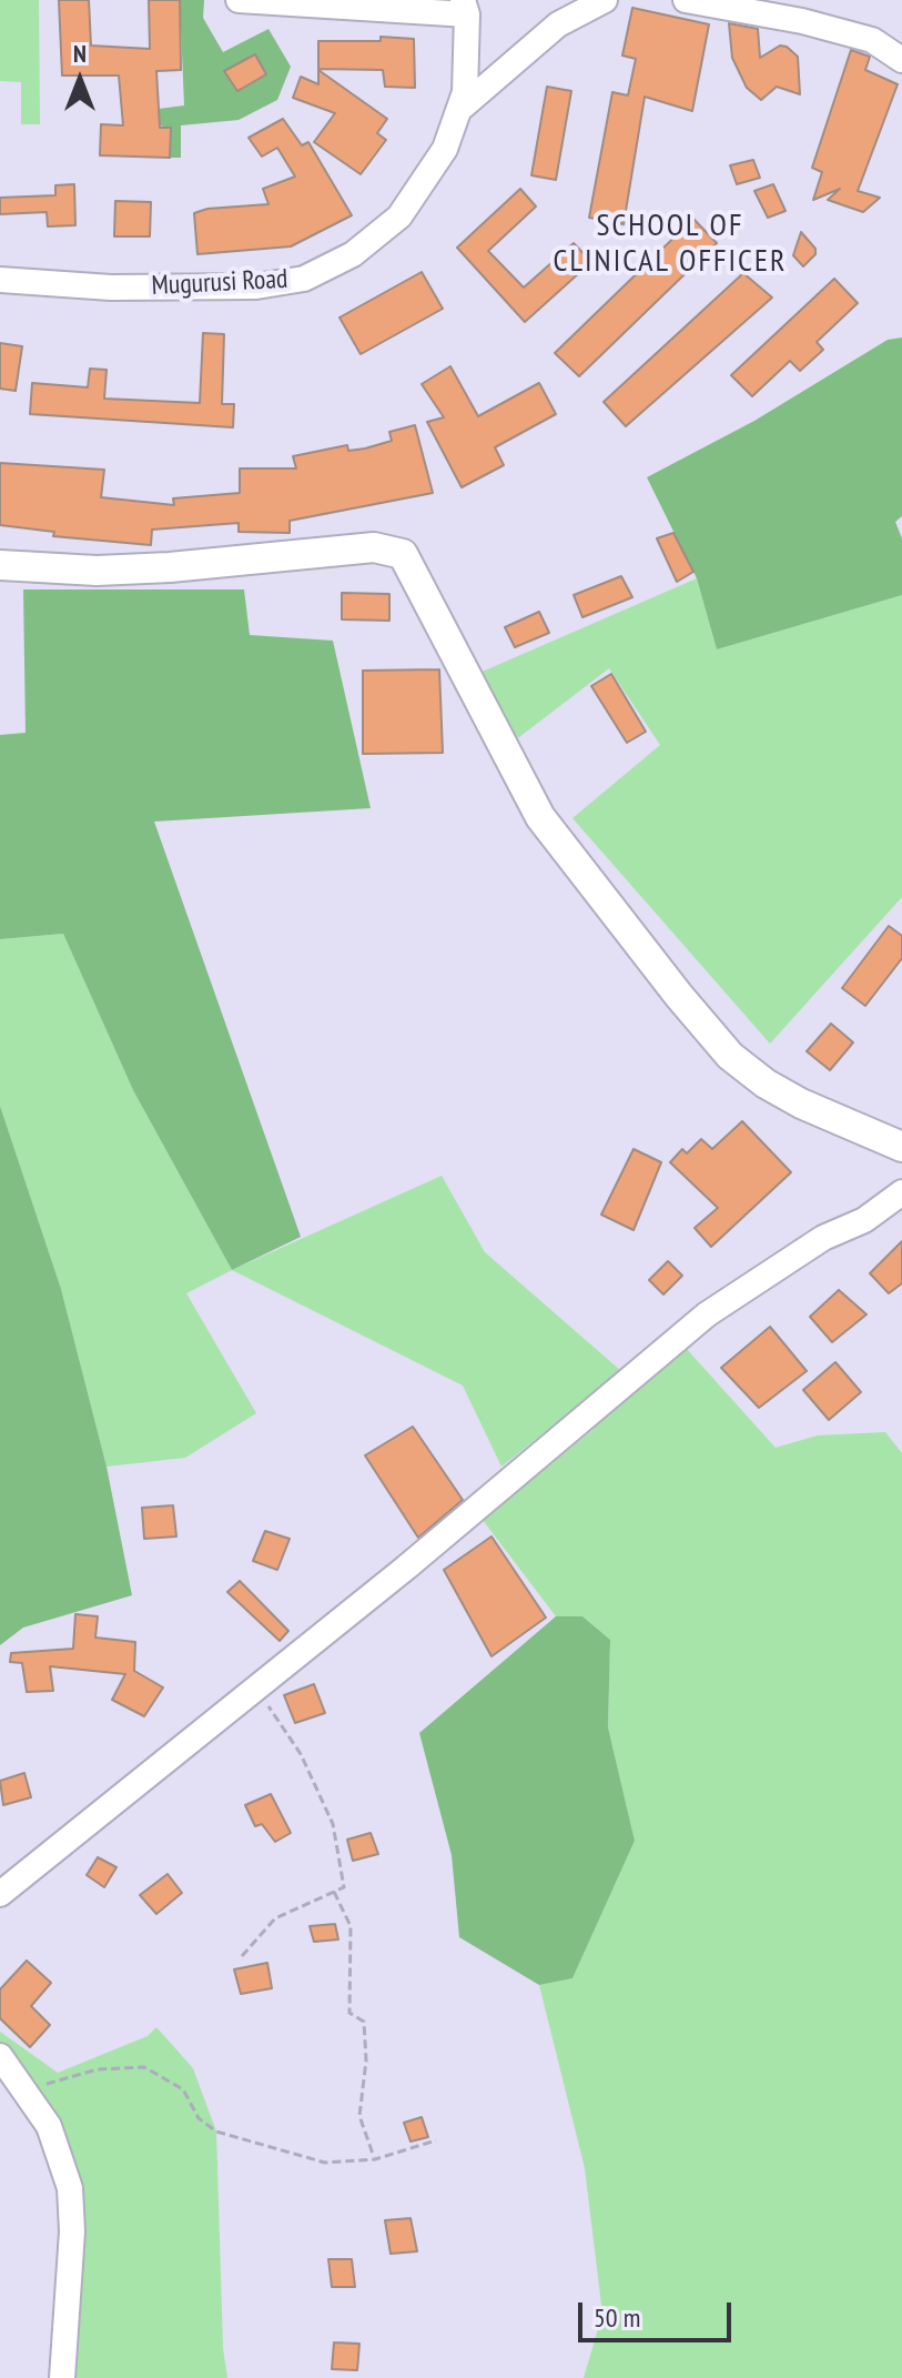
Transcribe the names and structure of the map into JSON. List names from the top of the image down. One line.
{"streets":{"street":["Mugurusi Road"]},"districts":["SCHOOL OF CLINICAL OFFICER"],"scale_bar":"50 m","north":"top"}
